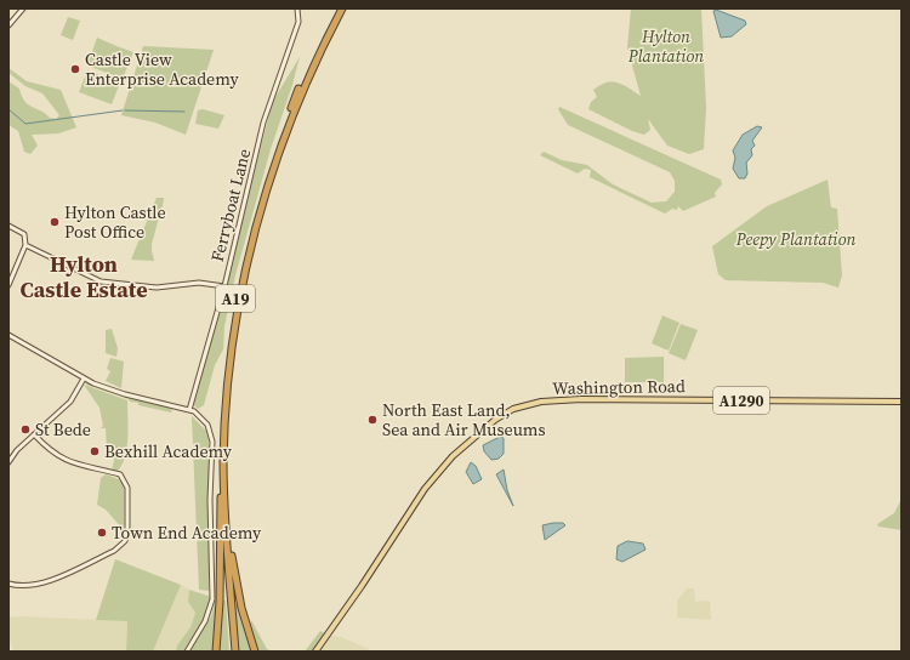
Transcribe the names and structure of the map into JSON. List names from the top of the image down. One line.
{"streets":{"highway":["A19"],"main road":["Washington Road","A1290"],"street":["Ferryboat Lane"]},"districts":["Hylton Castle Estate"],"parks":["Hylton Plantation","Peepy Plantation"],"places":["Castle View Enterprise Academy","Hylton Castle Post Office","North East Land, Sea and Air Museums","St Bede","Bexhill Academy","Town End Academy"]}
